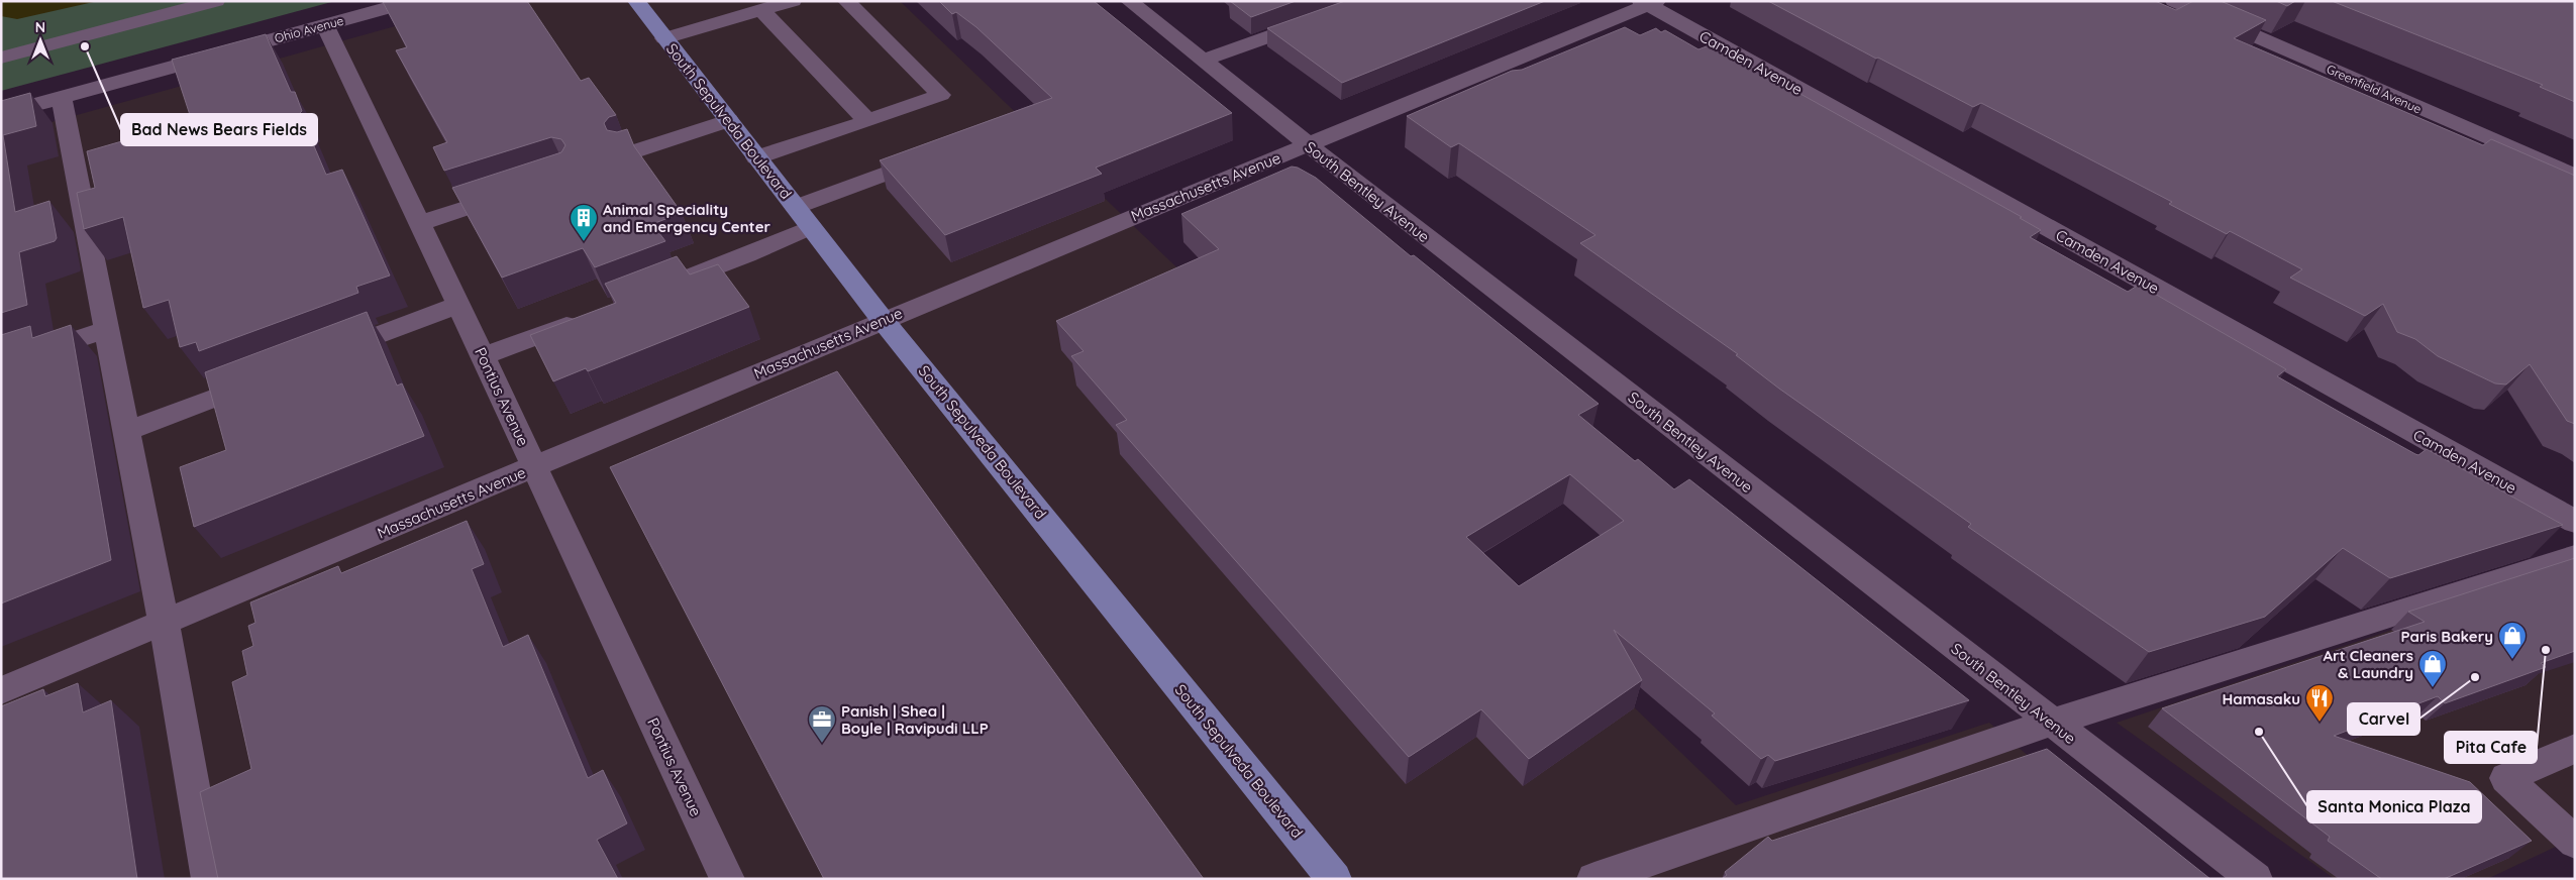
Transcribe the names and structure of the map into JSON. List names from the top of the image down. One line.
{"streets":{"main road":["South Sepulveda Boulevard"],"street":["Ohio Avenue","Camden Avenue","Greenfield Avenue","Massachusetts Avenue","South Bentley Avenue","Pontius Avenue"]},"crossings":[["Ohio Avenue","Pontius Avenue"],["Camden Avenue","Massachusetts Avenue"],["South Sepulveda Boulevard","Massachusetts Avenue"],["Massachusetts Avenue","South Bentley Avenue"],["Massachusetts Avenue","Pontius Avenue"]],"places":{"other":["Bad News Bears Fields","Pita Cafe","Carvel","Santa Monica Plaza"],"building":["Animal Speciality and Emergency Center"],"shop":["Paris Bakery","Art Cleaners & Laundry"],"restaurant":["Hamasaku"],"office":["Panish | Shea | Boyle | Ravipudi LLP"]},"north":"top"}
